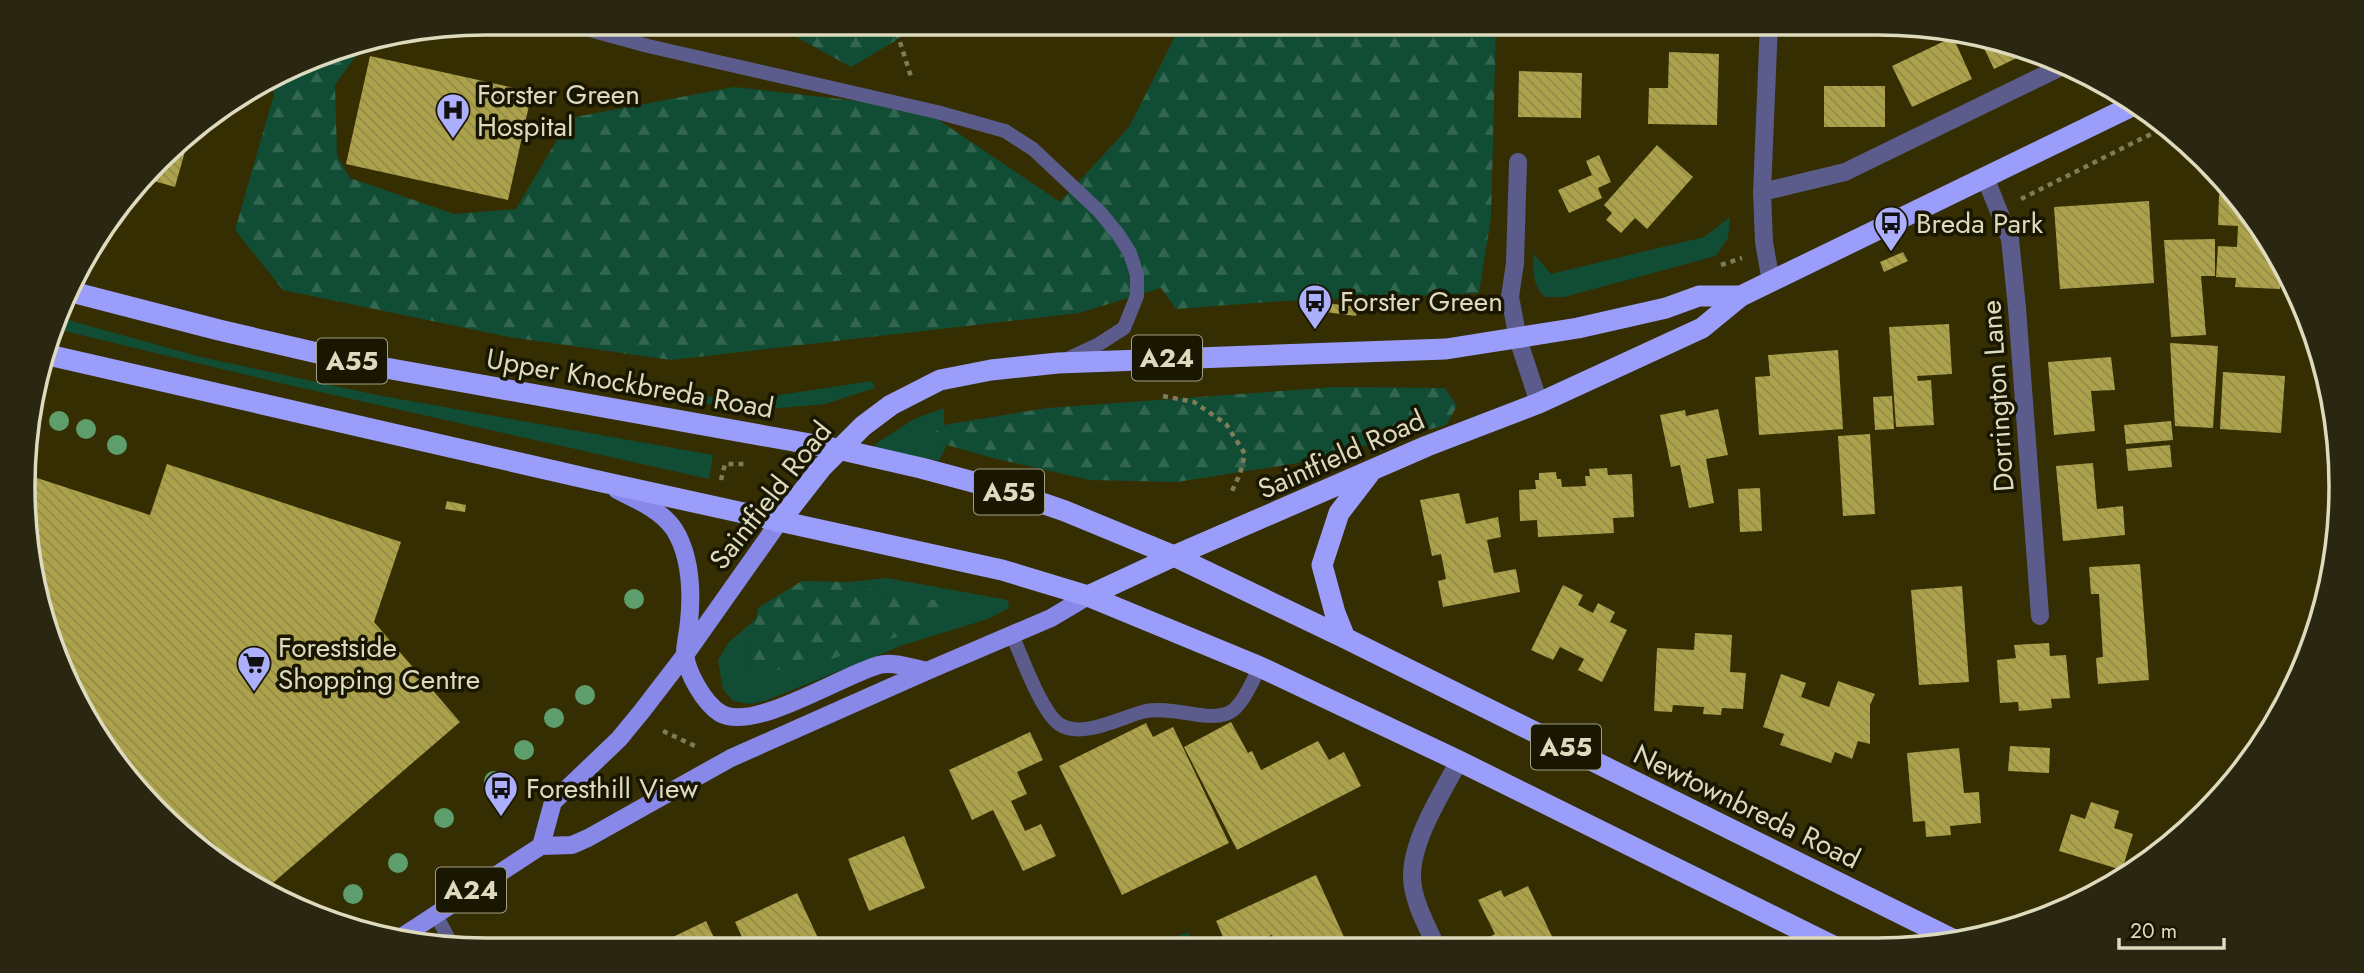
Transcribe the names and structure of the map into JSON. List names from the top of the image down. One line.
{"streets":{"highway":["A24","A55","Upper Knockbreda Road","Saintfield Road","Newtownbreda Road"],"street":["Dorrington Lane"]},"crossings":[["A24","Saintfield Road"],["A55","Saintfield Road"],["Upper Knockbreda Road","Saintfield Road"],["Upper Knockbreda Road","Newtownbreda Road"],["Dorrington Lane","Saintfield Road"],["Saintfield Road","Newtownbreda Road"]],"places":{"hospital":["Forster Green Hospital"],"bus stop":["Breda Park","Forster Green","Foresthill View"],"supermarket":["Forestside Shopping Centre"]},"scale_bar":"20 m"}
